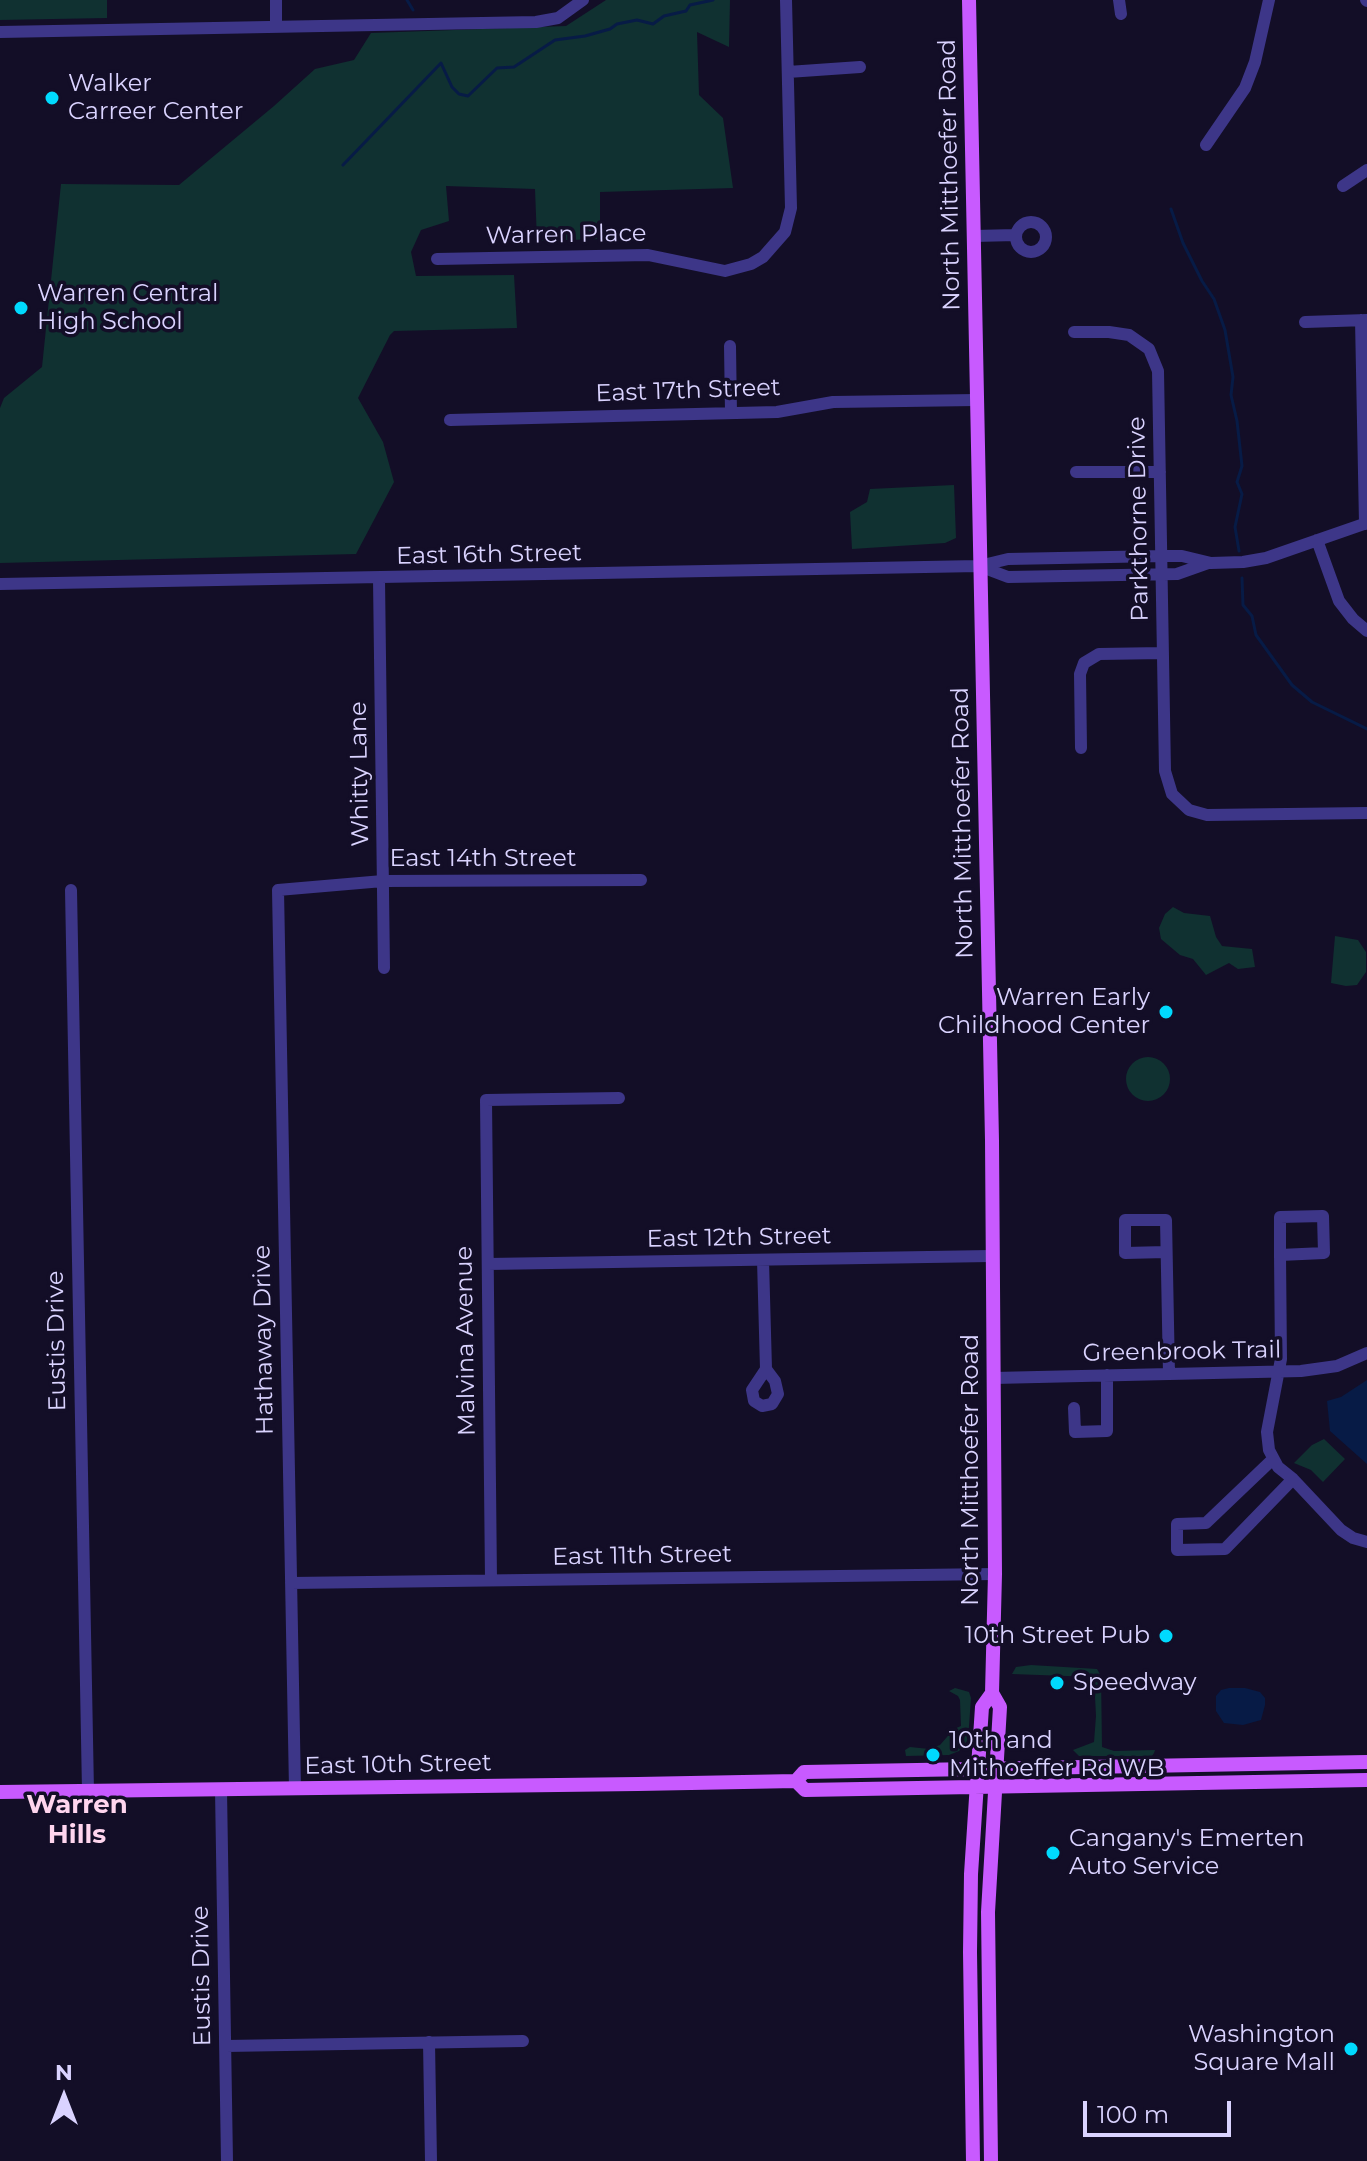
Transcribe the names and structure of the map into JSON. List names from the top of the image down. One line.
{"streets":{"main road":["North Mitthoefer Road","East 10th Street"],"street":["Warren Place","East 17th Street","Parkthorne Drive","East 16th Street","Whitty Lane","East 14th Street","East 12th Street","Hathaway Drive","Eustis Drive","Malvina Avenue","Greenbrook Trail","East 11th Street"]},"crossings":[["North Mitthoefer Road","East 17th Street"],["North Mitthoefer Road","East 16th Street"],["North Mitthoefer Road","East 12th Street"],["North Mitthoefer Road","Greenbrook Trail"],["North Mitthoefer Road","East 11th Street"],["North Mitthoefer Road","East 10th Street"],["East 16th Street","Whitty Lane"],["Whitty Lane","East 14th Street"],["East 14th Street","Hathaway Drive"],["East 12th Street","Malvina Avenue"],["Hathaway Drive","East 11th Street"],["Hathaway Drive","East 10th Street"],["Eustis Drive","East 10th Street"],["Malvina Avenue","East 11th Street"]],"districts":["Warren Hills"],"places":["Walker Carreer Center","Warren Central High School","Warren Early Childhood Center","10th Street Pub","Speedway","10th and Mithoeffer Rd WB","Cangany's Emerten Auto Service","Washington Square Mall"],"scale_bar":"100 m","north":"top"}
